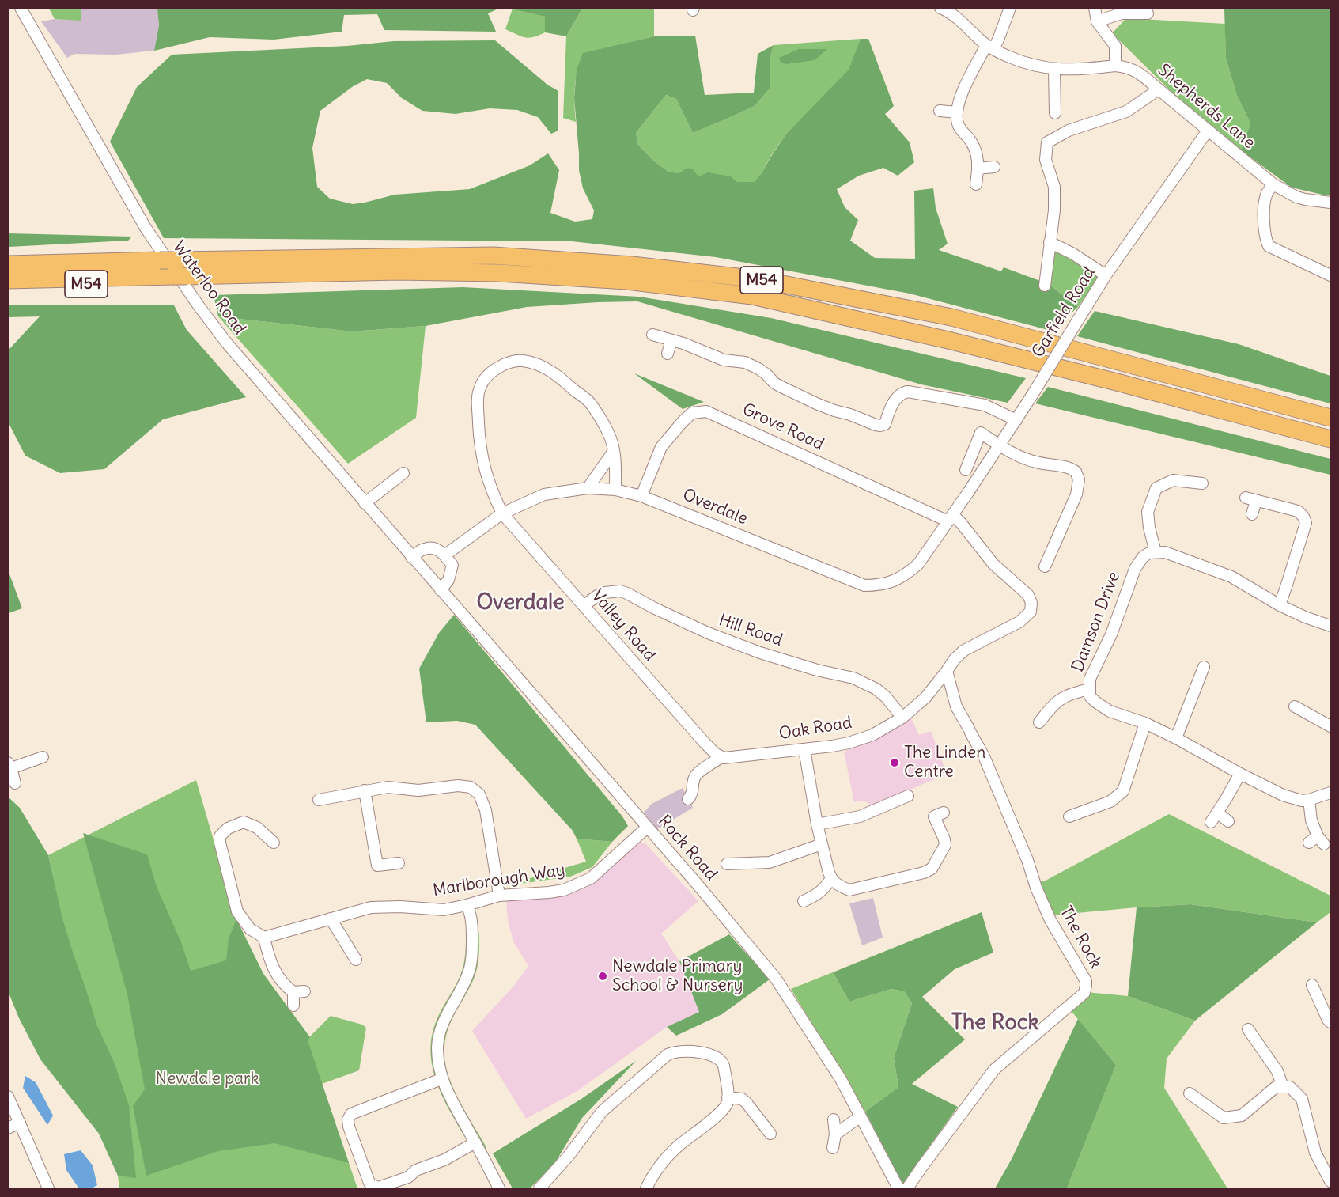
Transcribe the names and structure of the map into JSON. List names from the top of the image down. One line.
{"streets":{"highway":["M54"],"street":["Shepherds Lane","Waterloo Road","Garfield Road","Grove Road","Overdale","Damson Drive","Valley Road","Hill Road","Oak Road","Rock Road","Marlborough Way","The Rock"]},"crossings":[["Shepherds Lane","Garfield Road"],["Waterloo Road","Rock Road"],["Garfield Road","Grove Road"],["Garfield Road","Overdale"],["Garfield Road","Oak Road"],["Grove Road","Overdale"],["Grove Road","Oak Road"],["Overdale","Valley Road"],["Overdale","Oak Road"],["Valley Road","Hill Road"],["Valley Road","Oak Road"],["Hill Road","Oak Road"],["Oak Road","The Rock"],["Rock Road","Marlborough Way"]],"districts":["Overdale","The Rock"],"parks":["Newdale park"],"places":["The Linden Centre","Newdale Primary School & Nursery"]}
